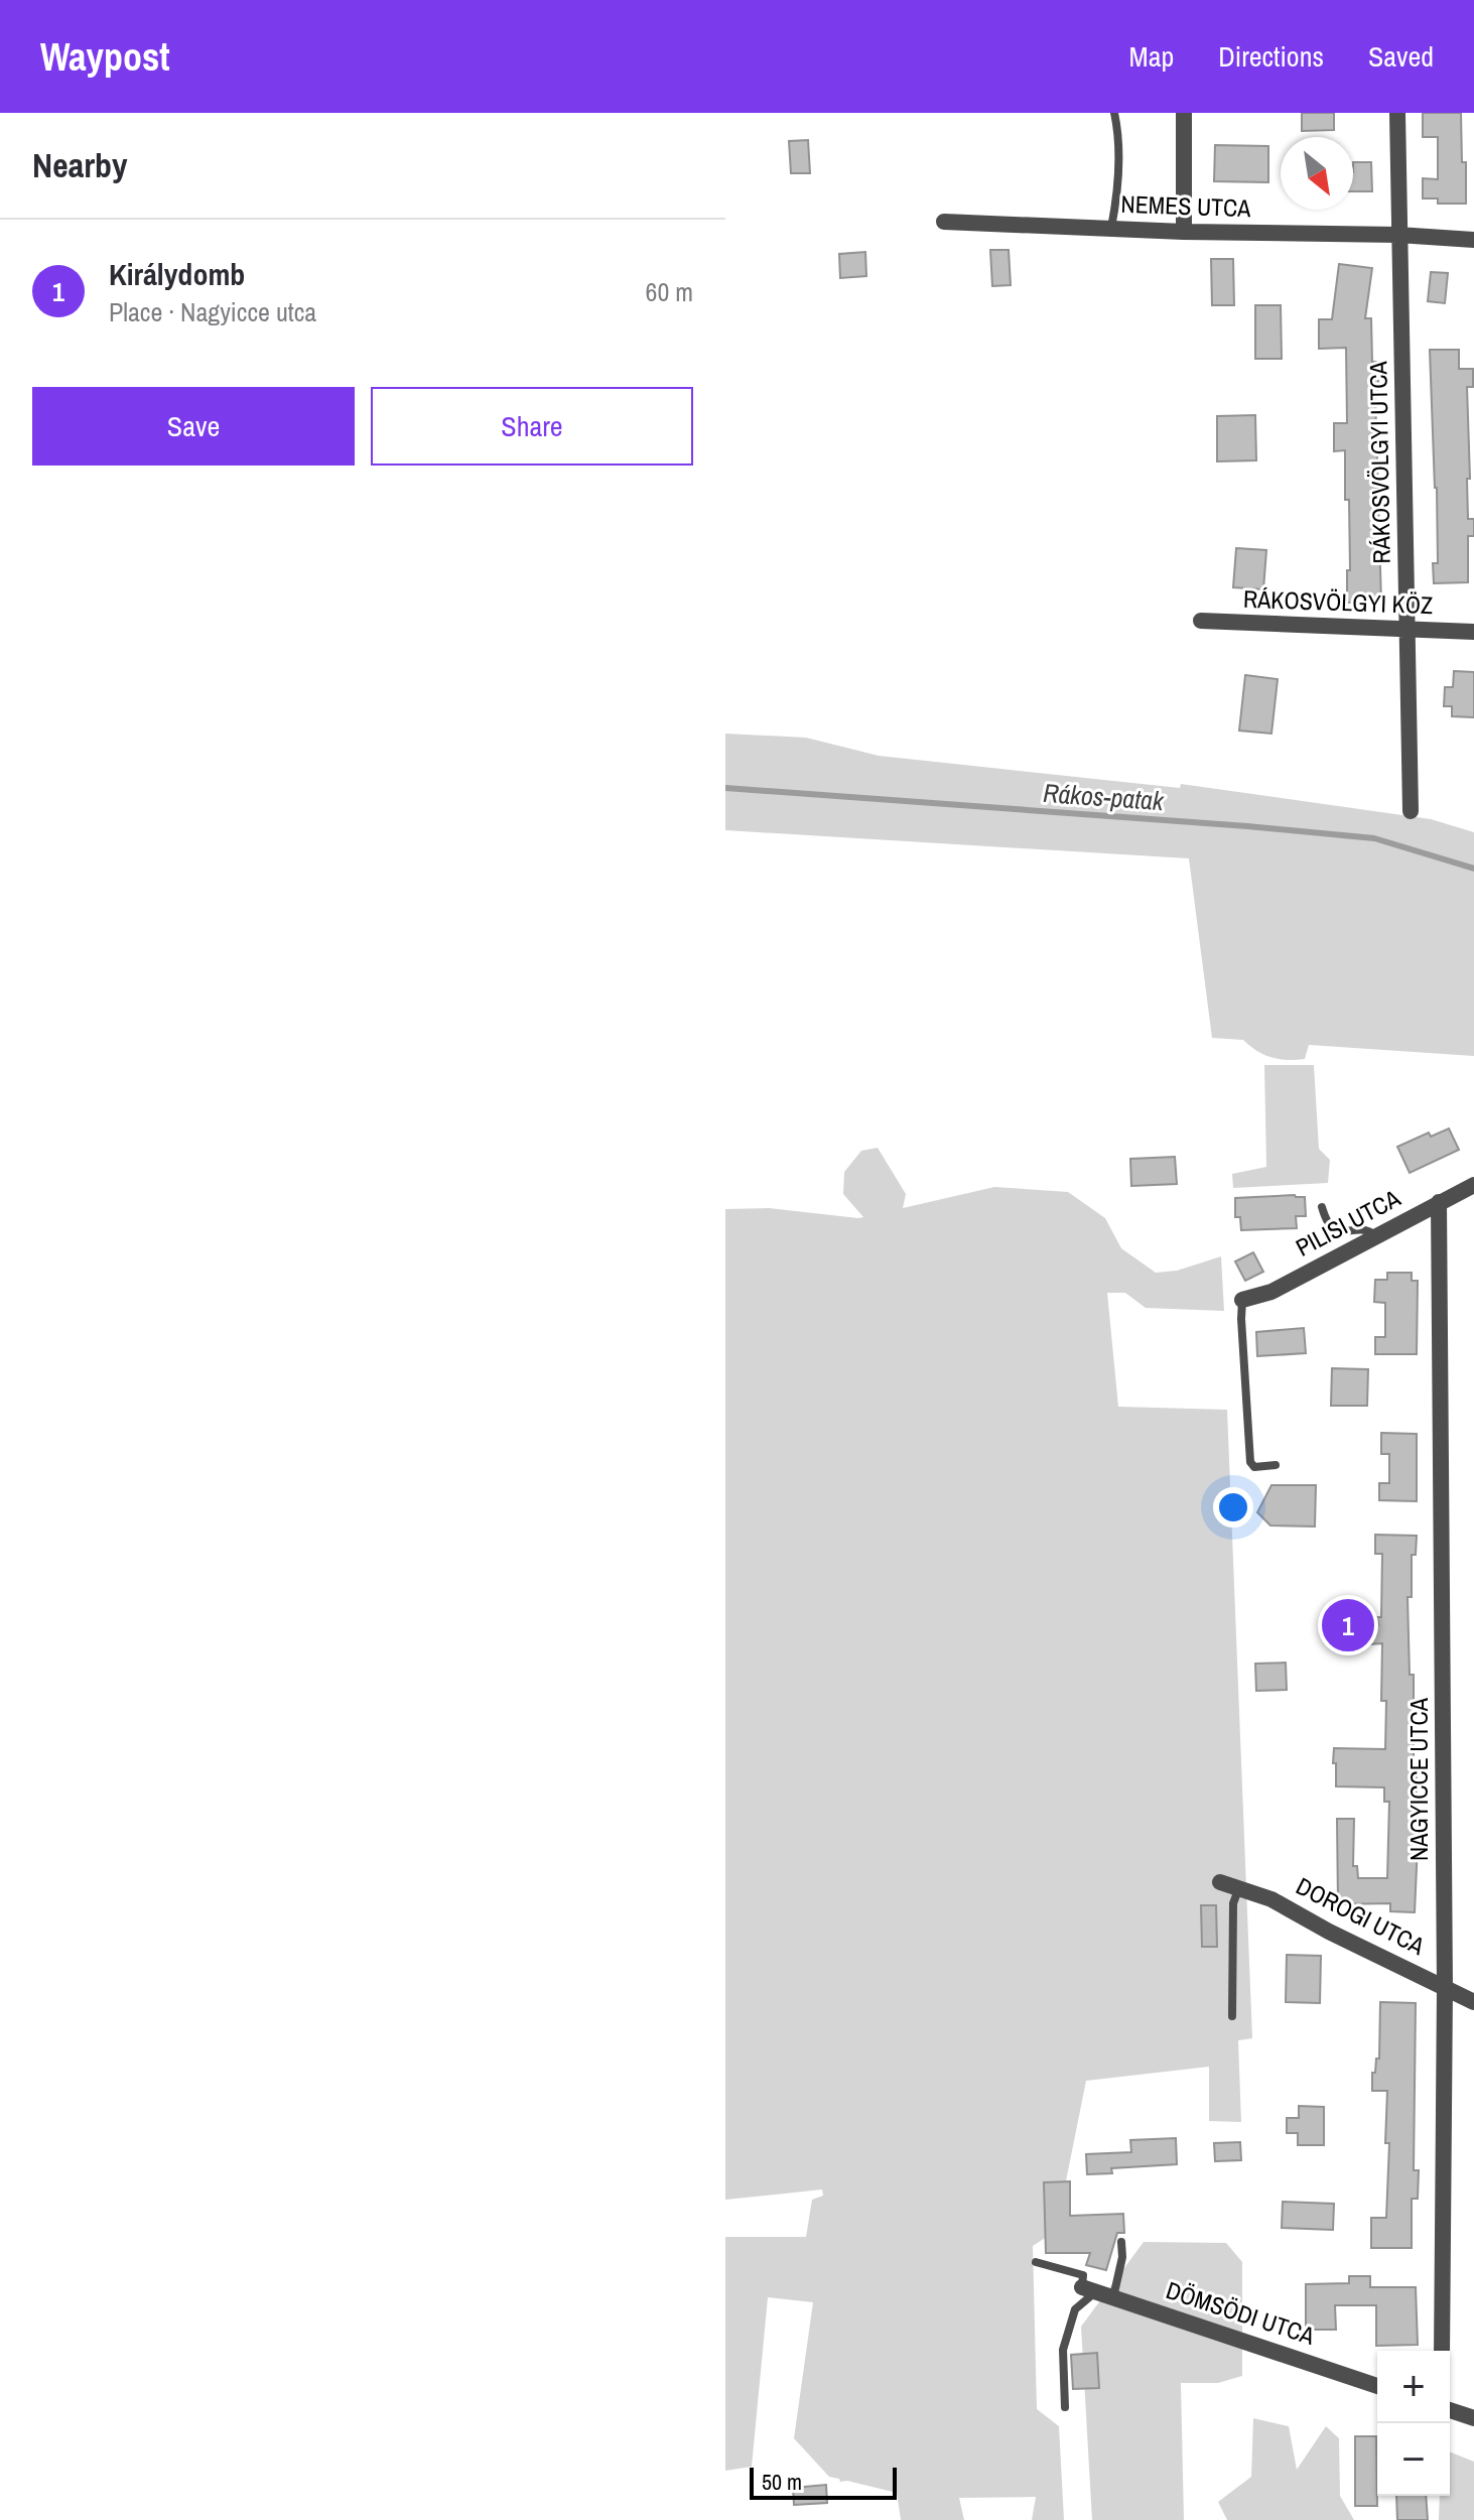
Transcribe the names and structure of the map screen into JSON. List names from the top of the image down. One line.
{"streets":{"street":["NEMES UTCA","RÁKOSVÖLGYI UTCA","RÁKOSVÖLGYI KÖZ","PILISI UTCA","NAGYICCE UTCA","DOROGI UTCA","DÖMSÖDI UTCA"]},"crossings":[["NEMES UTCA","RÁKOSVÖLGYI UTCA"],["RÁKOSVÖLGYI UTCA","RÁKOSVÖLGYI KÖZ"],["PILISI UTCA","NAGYICCE UTCA"],["NAGYICCE UTCA","DOROGI UTCA"]],"water":["Rákos-patak"],"scale_bar":"50 m","north":"bottom right","page":{"header":"Waypost","nav":["Map","Directions","Saved"],"heading":"Nearby","list":[{"mark":"1","name":"Királydomb","note":"Place · Nagyicce utca","value":"60 m"}],"buttons":["Save","Share"],"pins":"1","map_buttons":["+","−"],"scale":"50 m"}}
